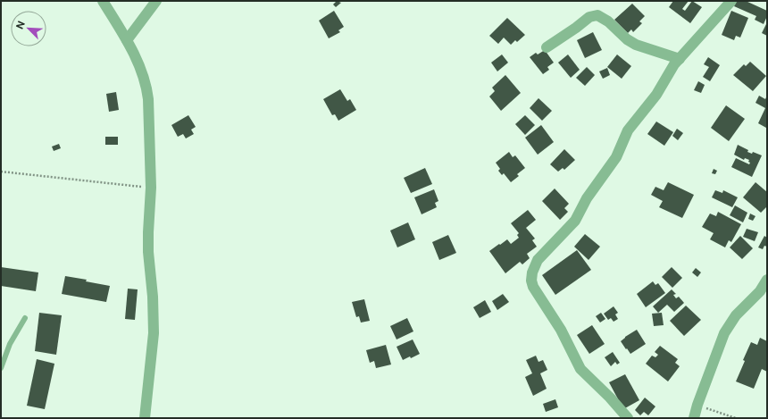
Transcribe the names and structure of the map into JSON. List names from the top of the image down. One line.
{"north":"top left"}
